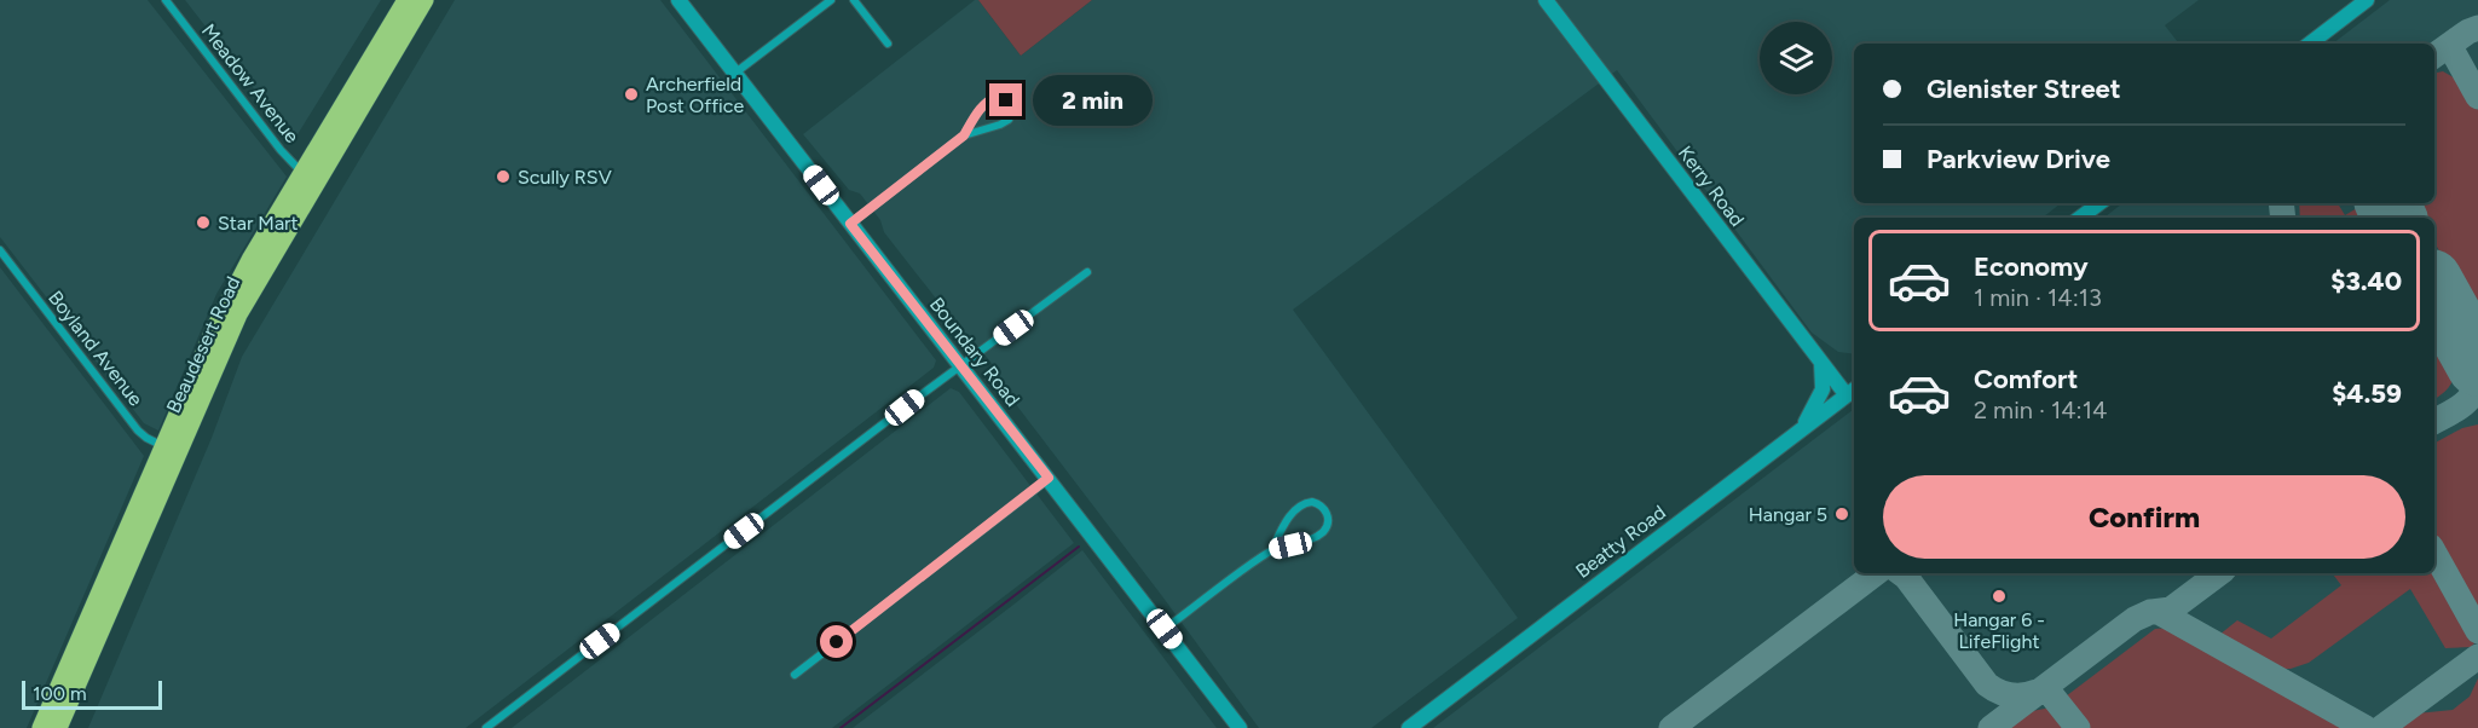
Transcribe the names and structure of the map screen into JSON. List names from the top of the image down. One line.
{"streets":{"highway":["Beaudesert Road"],"main road":["Kerry Road","Boundary Road","Beatty Road"],"street":["Meadow Avenue","Boyland Avenue"]},"crossings":[["Meadow Avenue","Beaudesert Road"],["Kerry Road","Beatty Road"],["Beaudesert Road","Boyland Avenue"]],"places":["Archerfield Post Office","Scully RSV","Star Mart","Hangar 5","Hangar 6 - LifeFlight"],"scale_bar":"100 m","page":{"banner":["Glenister Street","Parkview Drive"],"bubble":"2 min","list":[{"name":"Economy","note":"1 min · 14:13","value":"$3.40"},{"name":"Comfort","note":"2 min · 14:14","value":"$4.59"}],"buttons":"Confirm","scale":"100 m"}}
